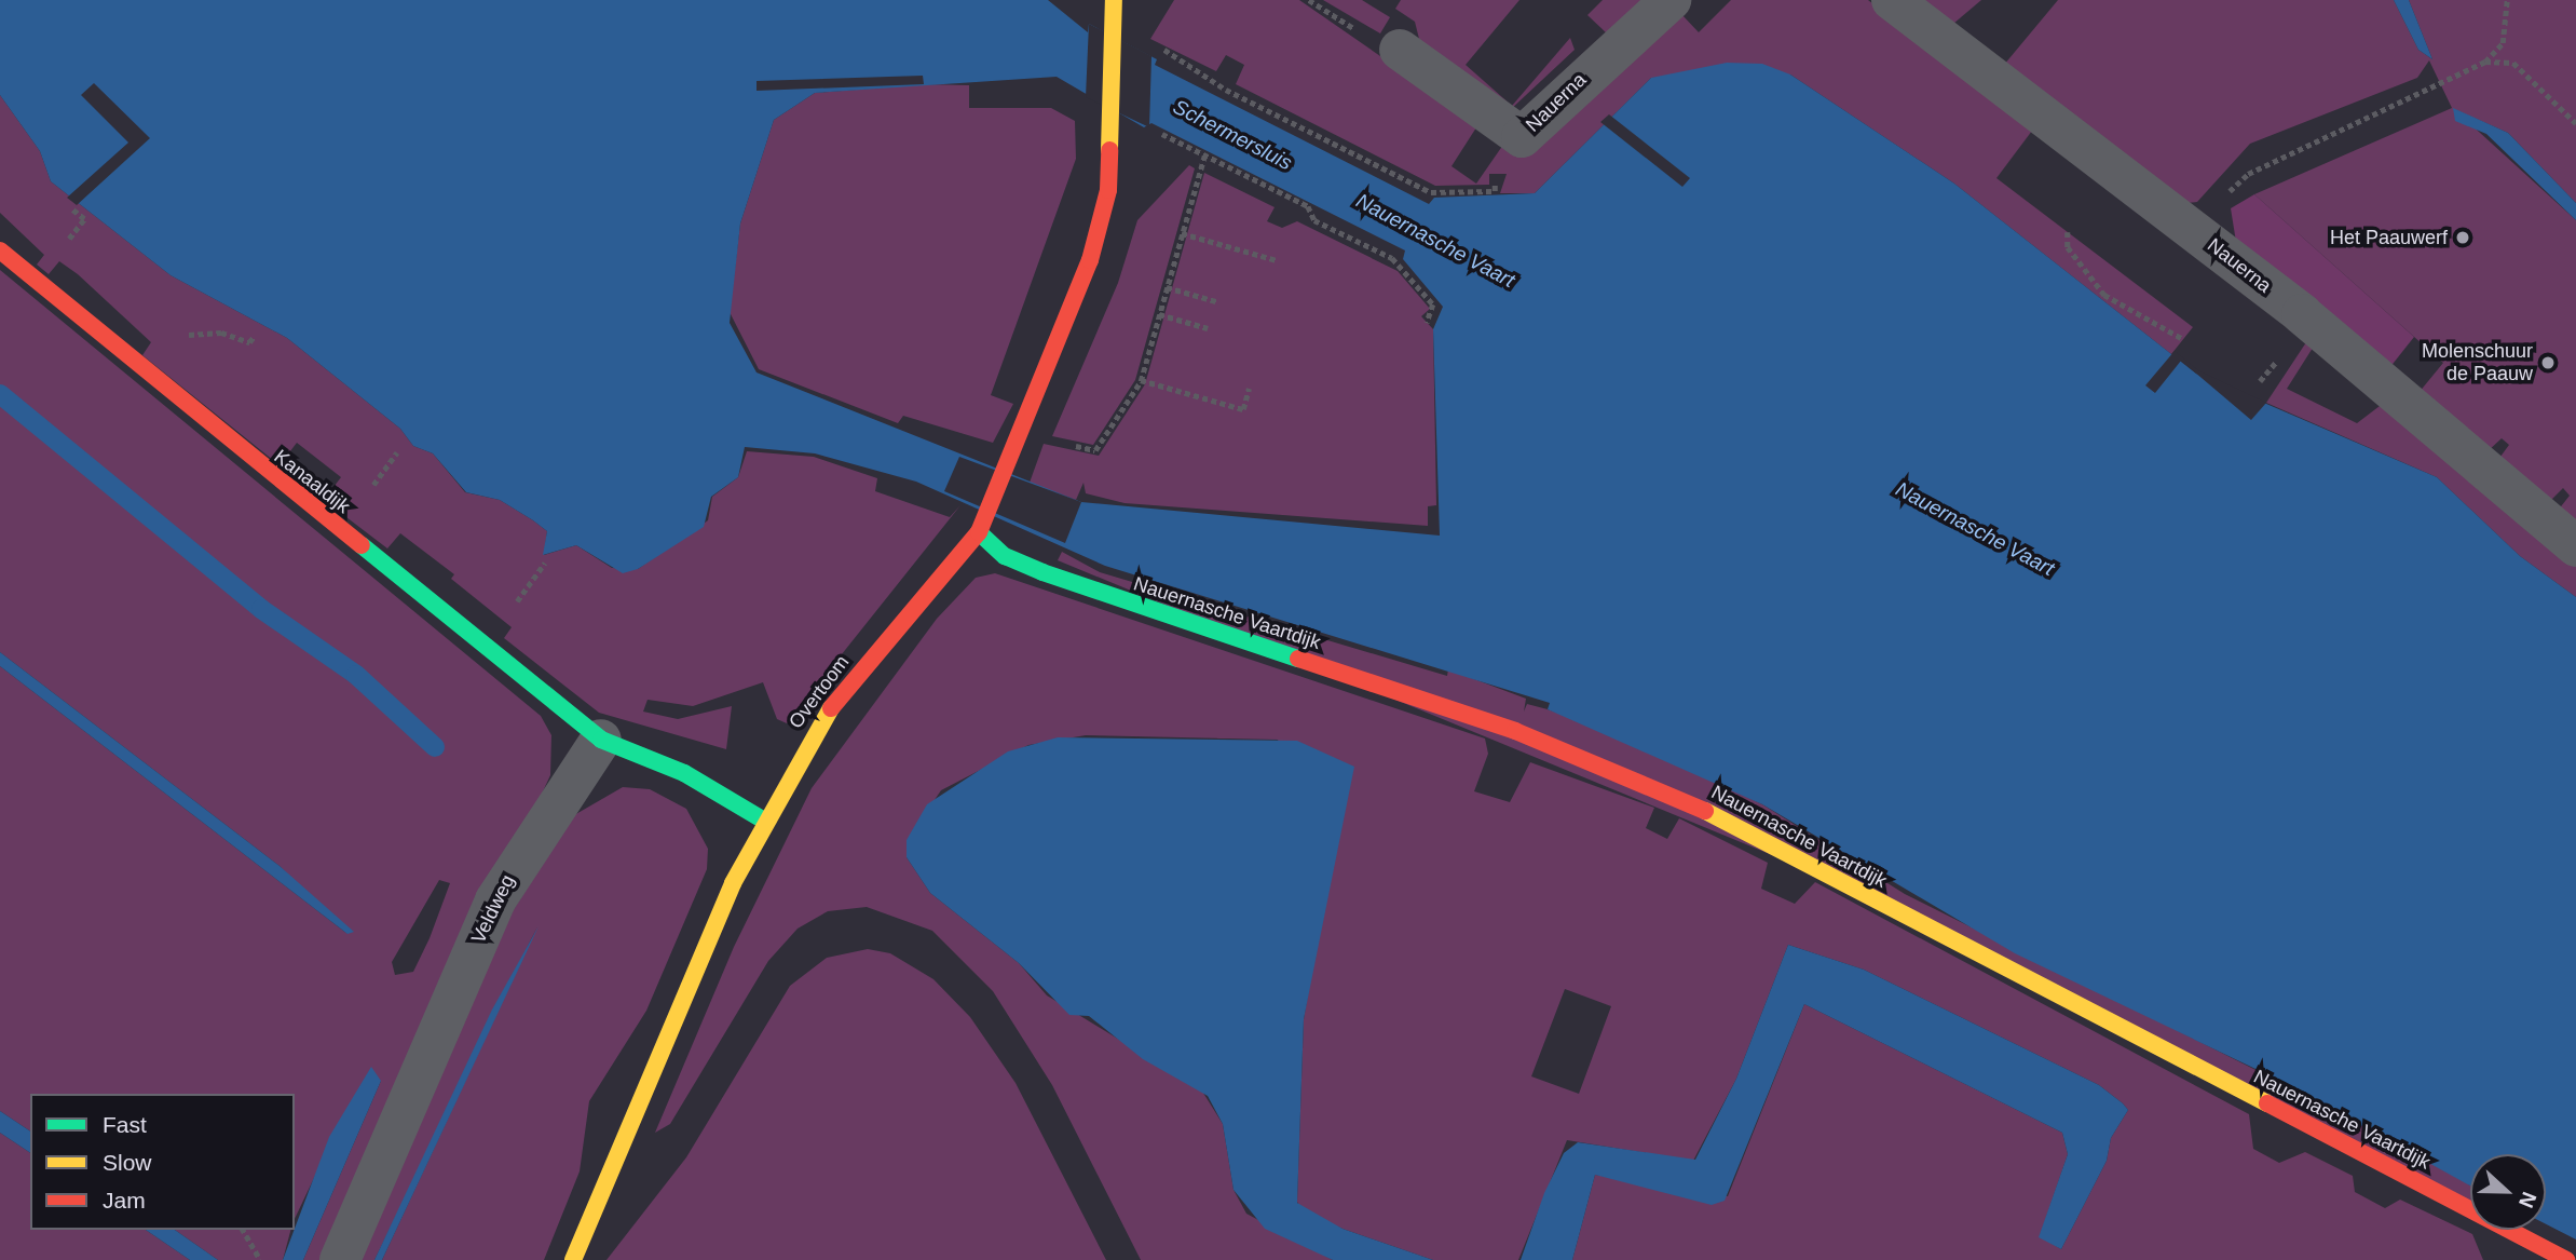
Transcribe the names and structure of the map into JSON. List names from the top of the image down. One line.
{"streets":{"street":["Nauerna","Kanaaldijk","Nauernasche Vaartdijk","Overtoom","Veldweg"]},"crossings":[["Kanaaldijk","Veldweg"],["Nauernasche Vaartdijk","Overtoom"]],"water":["Schermersluis","Nauernasche Vaart"],"places":["Het Paauwerf","Molenschuur de Paauw"],"legend":["Fast","Slow","Jam"],"north":"right"}
